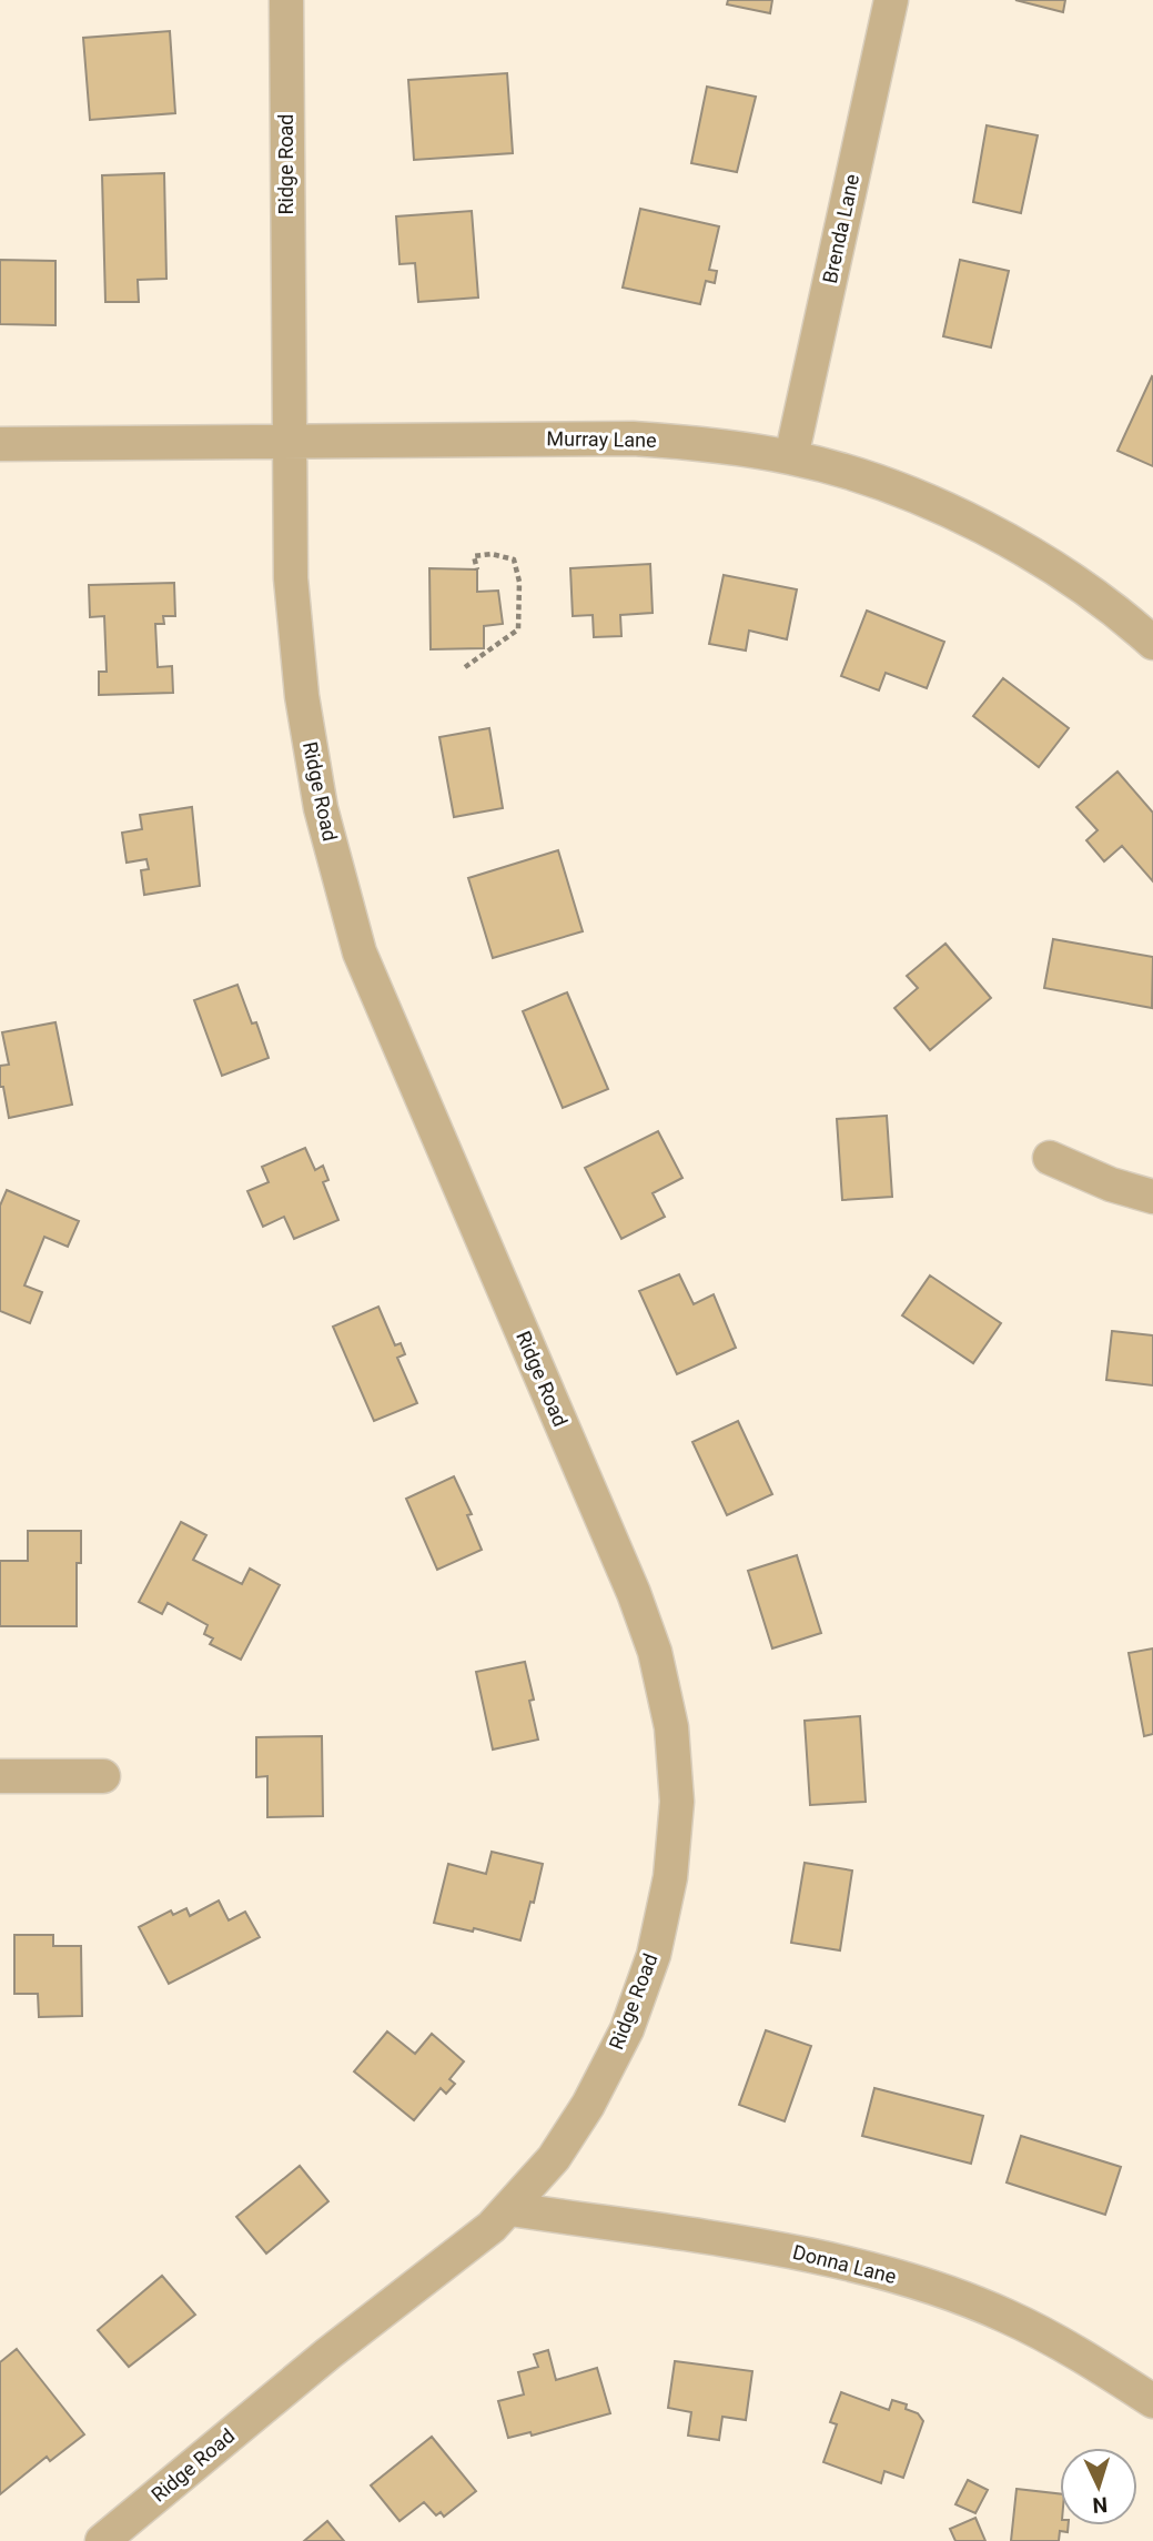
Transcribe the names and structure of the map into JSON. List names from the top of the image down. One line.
{"streets":{"street":["Ridge Road","Brenda Lane","Murray Lane","Donna Lane"]},"crossings":[["Ridge Road","Murray Lane"],["Ridge Road","Donna Lane"],["Brenda Lane","Murray Lane"]],"north":"bottom"}
